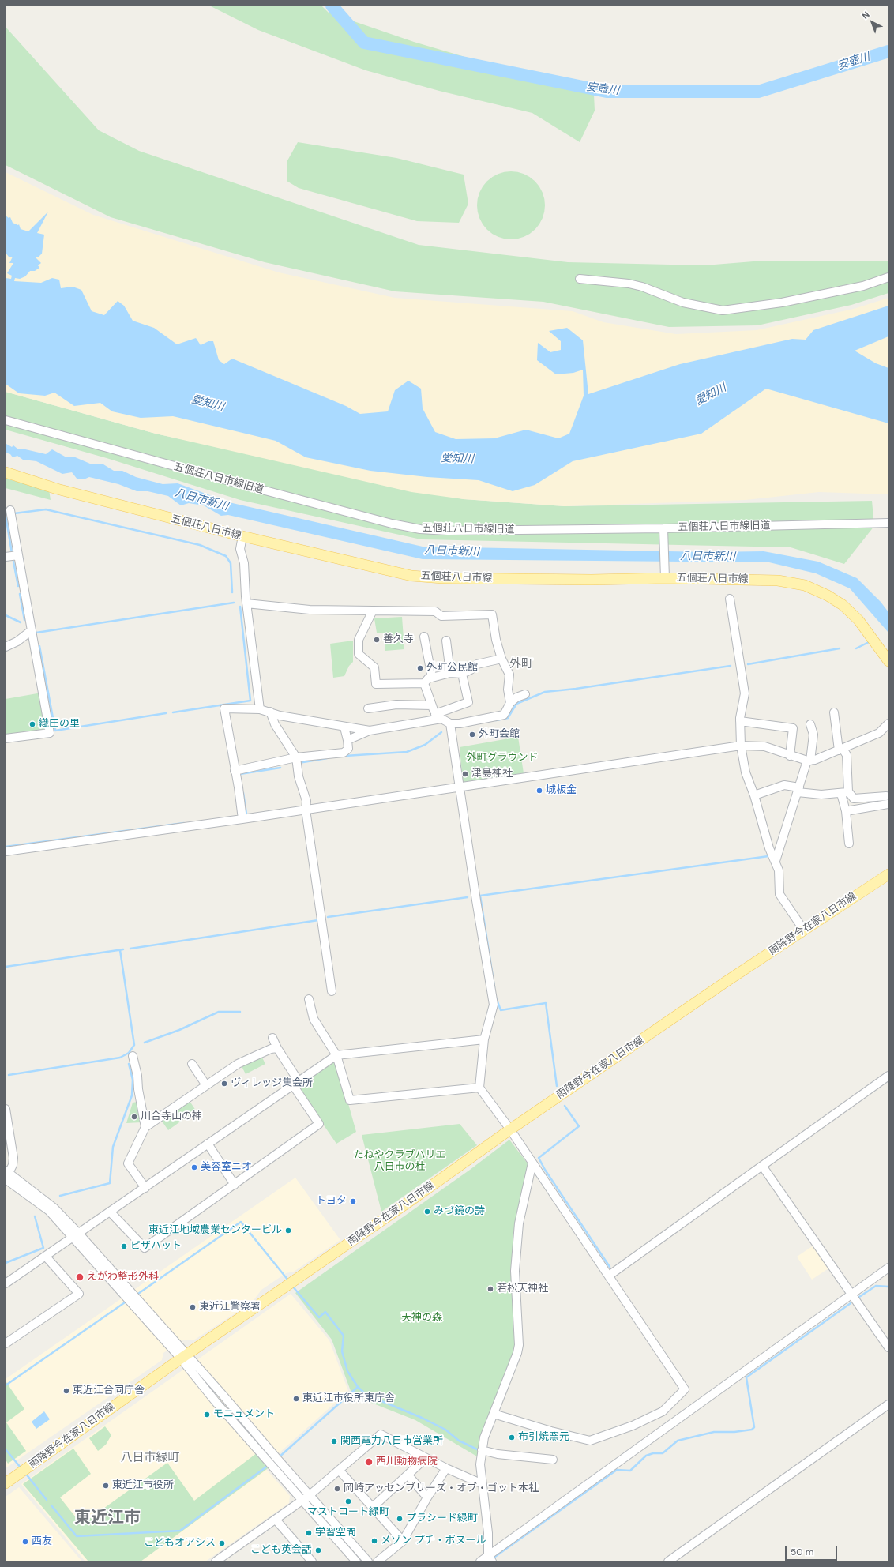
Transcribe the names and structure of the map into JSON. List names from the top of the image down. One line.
{"streets":{"main road":["五個荘八日市線","雨降野今在家八日市線"],"street":["五個荘八日市線旧道"]},"districts":["外町","八日市緑町","東近江市"],"water":["安壺川","愛知川","八日市新川"],"parks":["外町グラウンド","たねやクラブハリエ 八日市の杜","天神の森"],"places":["善久寺","外町公民館","織田の里","外町会館","津島神社","城板金","ヴィレッジ集会所","川合寺山の神","美容室ニオ","トヨタ","みづ鏡の詩","東近江地域農業センタービル","ピザハット","えがわ整形外科","若松天神社","東近江警察署","東近江合同庁舎","東近江市役所東庁舎","モニュメント","布引焼窯元","関西電力八日市営業所","西川動物病院","東近江市役所","岡崎アッセンブリーズ・オブ・ゴット本社","マストコート緑町","プラシード緑町","学習空間","メゾン プチ・ボヌール","西友","こどもオアシス","こども英会話"],"scale_bar":"50 m","north":"top left"}
